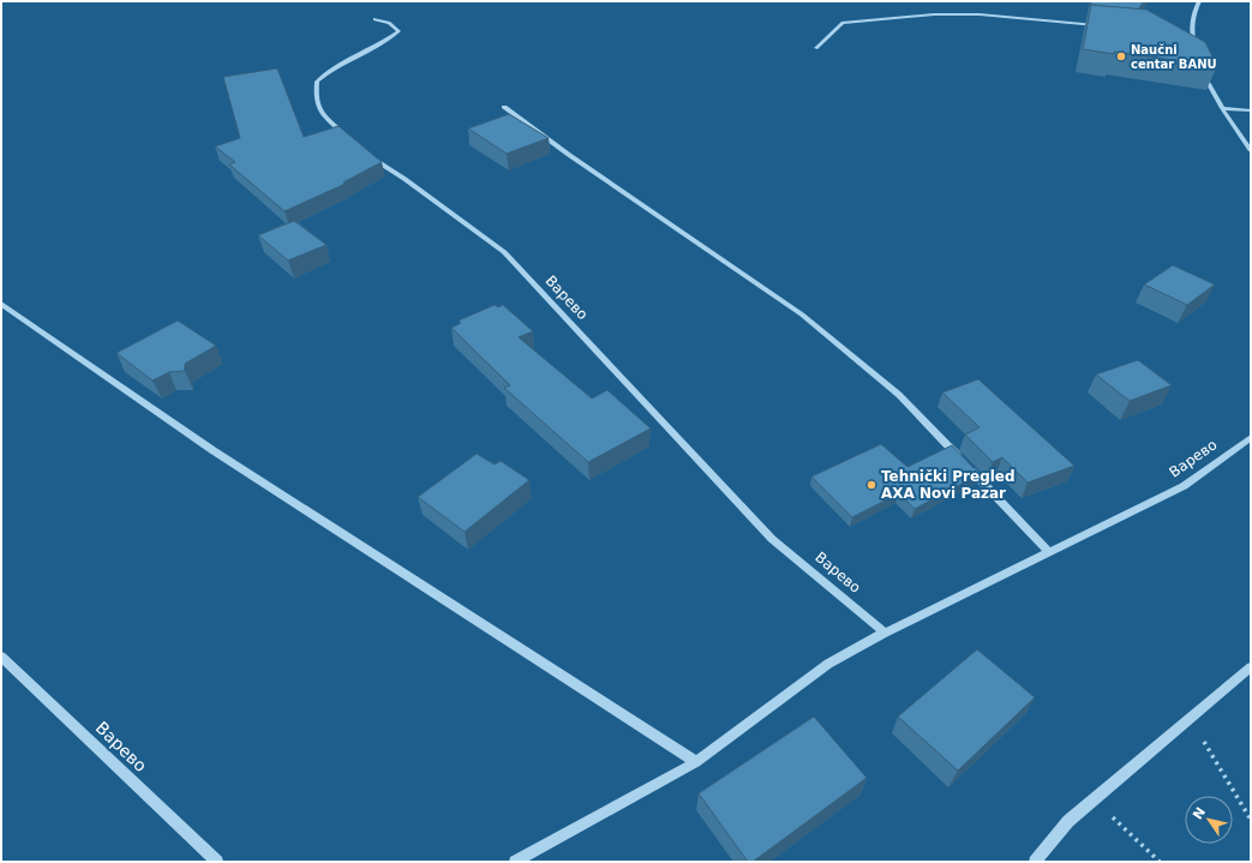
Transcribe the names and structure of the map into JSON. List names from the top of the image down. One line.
{"streets":{"street":["Варево"]},"places":["Naučni centar BANU","Tehnički Pregled AXA Novi Pazar"],"north":"top left"}
